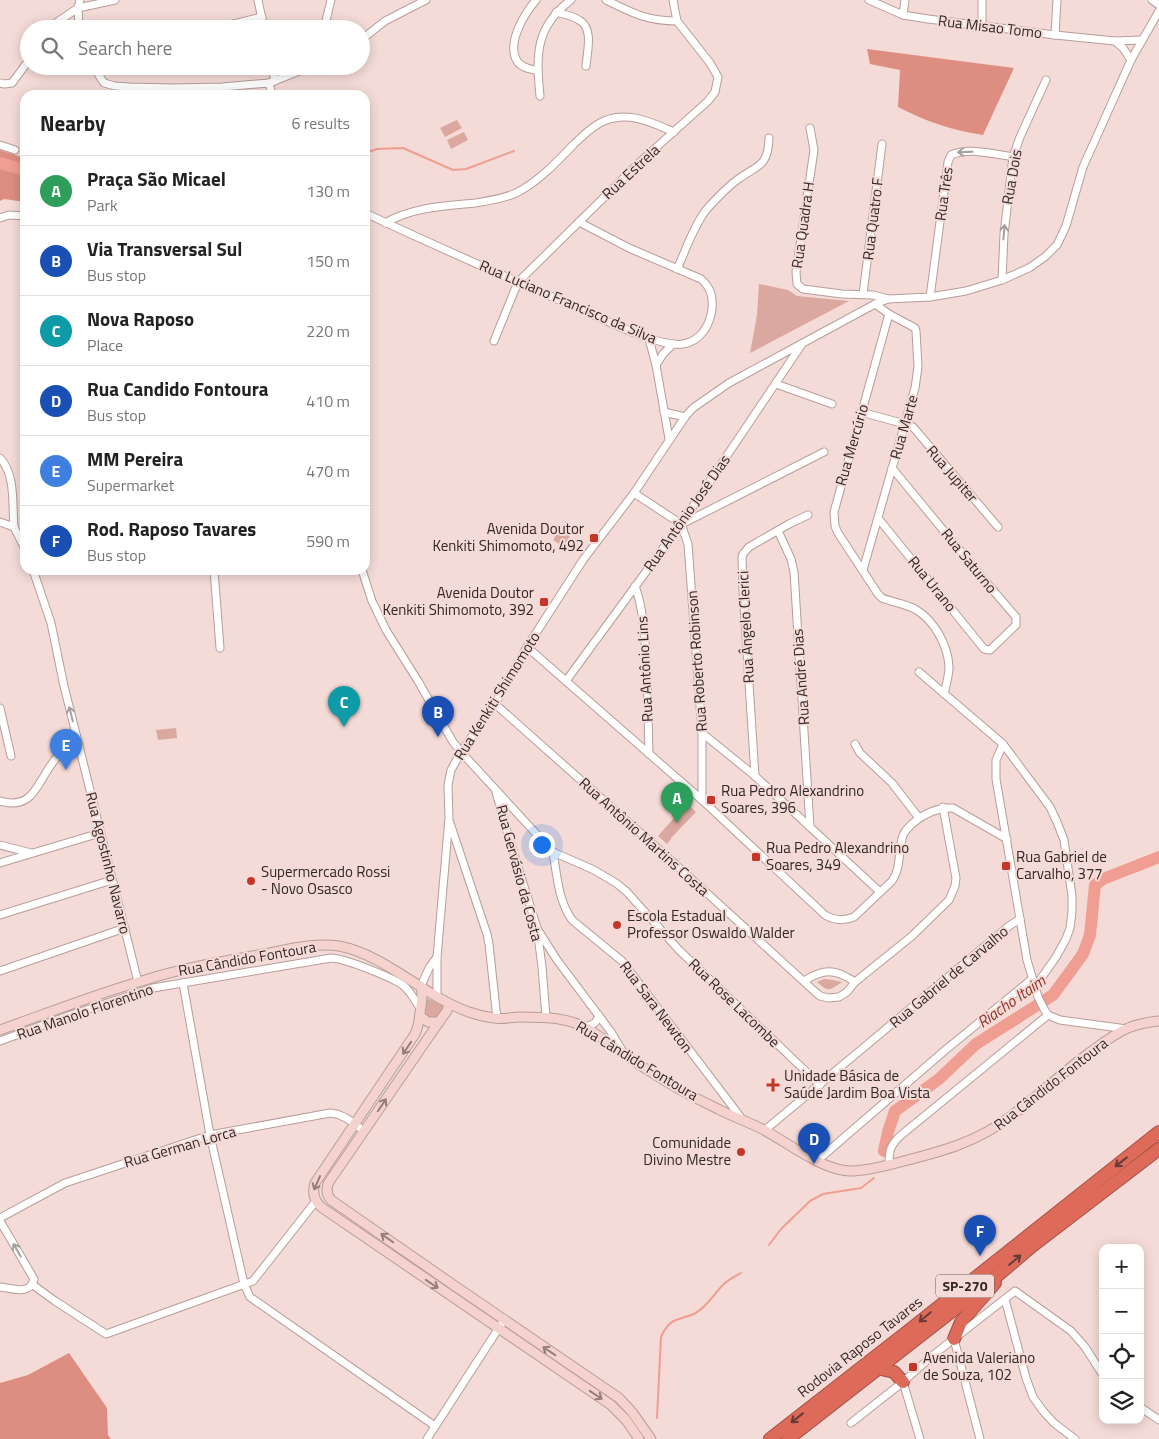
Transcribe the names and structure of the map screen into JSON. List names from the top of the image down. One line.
{"streets":{"highway":["SP-270","Rodovia Raposo Tavares"],"street":["Rua Misao Tomo","Rua Estrela","Rua Dois","Rua Três","Rua Quatro F","Rua Quadra H","Rua Luciano Francisco da Silva","Rua Marte","Rua Mercúrio","Rua Jupiter","Rua Antônio José Dias","Rua Saturno","Rua Urano","Rua Ângelo Clerici","Rua Roberto Robinson","Rua Antônio Lins","Rua André Dias","Rua Kenkiti Shimomoto","Rua Antônio Martins Costa","Rua Agostinho Navarro","Rua Gervásio da Costa","Rua Cândido Fontoura","Rua Gabriel de Carvalho","Rua Rose Lacombe","Rua Sara Newton","Rua Manolo Florentino","Rua German Lorca"]},"crossings":[["Rua Estrela","Rua Luciano Francisco da Silva"],["Rua Dois","Rua Três"],["Rua Quatro F","Rua Quadra H"],["Rua Marte","Rua Mercúrio"],["Rua Marte","Rua Jupiter"],["Rua Marte","Rua Saturno"],["Rua Marte","Rua Urano"],["Rua Marte","Rua Kenkiti Shimomoto"],["Rua Antônio José Dias","Rua Roberto Robinson"],["Rua Antônio José Dias","Rua Antônio Lins"],["Rua Antônio José Dias","Rua Kenkiti Shimomoto"],["Rua Saturno","Rua Urano"],["Rua Ângelo Clerici","Rua André Dias"],["Rua Kenkiti Shimomoto","Rua Antônio Martins Costa"],["Rua Kenkiti Shimomoto","Rua Cândido Fontoura"],["Rua Agostinho Navarro","Rua Cândido Fontoura"],["Rua Gervásio da Costa","Rua Cândido Fontoura"],["Rua Cândido Fontoura","Rua Gabriel de Carvalho"],["Rua Cândido Fontoura","Rua Sara Newton"],["Rua Gabriel de Carvalho","Rua Rose Lacombe"],["Rua Rose Lacombe","Rua Sara Newton"]],"one_way":["Rua Dois","Rua Agostinho Navarro"],"water":["Riacho Itaim"],"places":{"transit":["Avenida Doutor Kenkiti Shimomoto, 492","Avenida Doutor Kenkiti Shimomoto, 392","Rua Pedro Alexandrino Soares, 396","Rua Pedro Alexandrino Soares, 349","Rua Gabriel de Carvalho, 377","Avenida Valeriano de Souza, 102"],"other":["Supermercado Rossi - Novo Osasco","Escola Estadual Professor Oswaldo Walder","Comunidade Divino Mestre"],"health":["Unidade Básica de Saúde Jardim Boa Vista"]},"page":{"search":"Search here","heading":["Nearby","6 results"],"list":[{"mark":"A","name":"Praça São Micael","note":"Park","value":"130 m"},{"mark":"B","name":"Via Transversal Sul","note":"Bus stop","value":"150 m"},{"mark":"C","name":"Nova Raposo","note":"Place","value":"220 m"},{"mark":"D","name":"Rua Candido Fontoura","note":"Bus stop","value":"410 m"},{"mark":"E","name":"MM Pereira","note":"Supermarket","value":"470 m"},{"mark":"F","name":"Rod. Raposo Tavares","note":"Bus stop","value":"590 m"}],"pins":["C","B","E","A","D","F"],"map_buttons":["+","−"]}}
